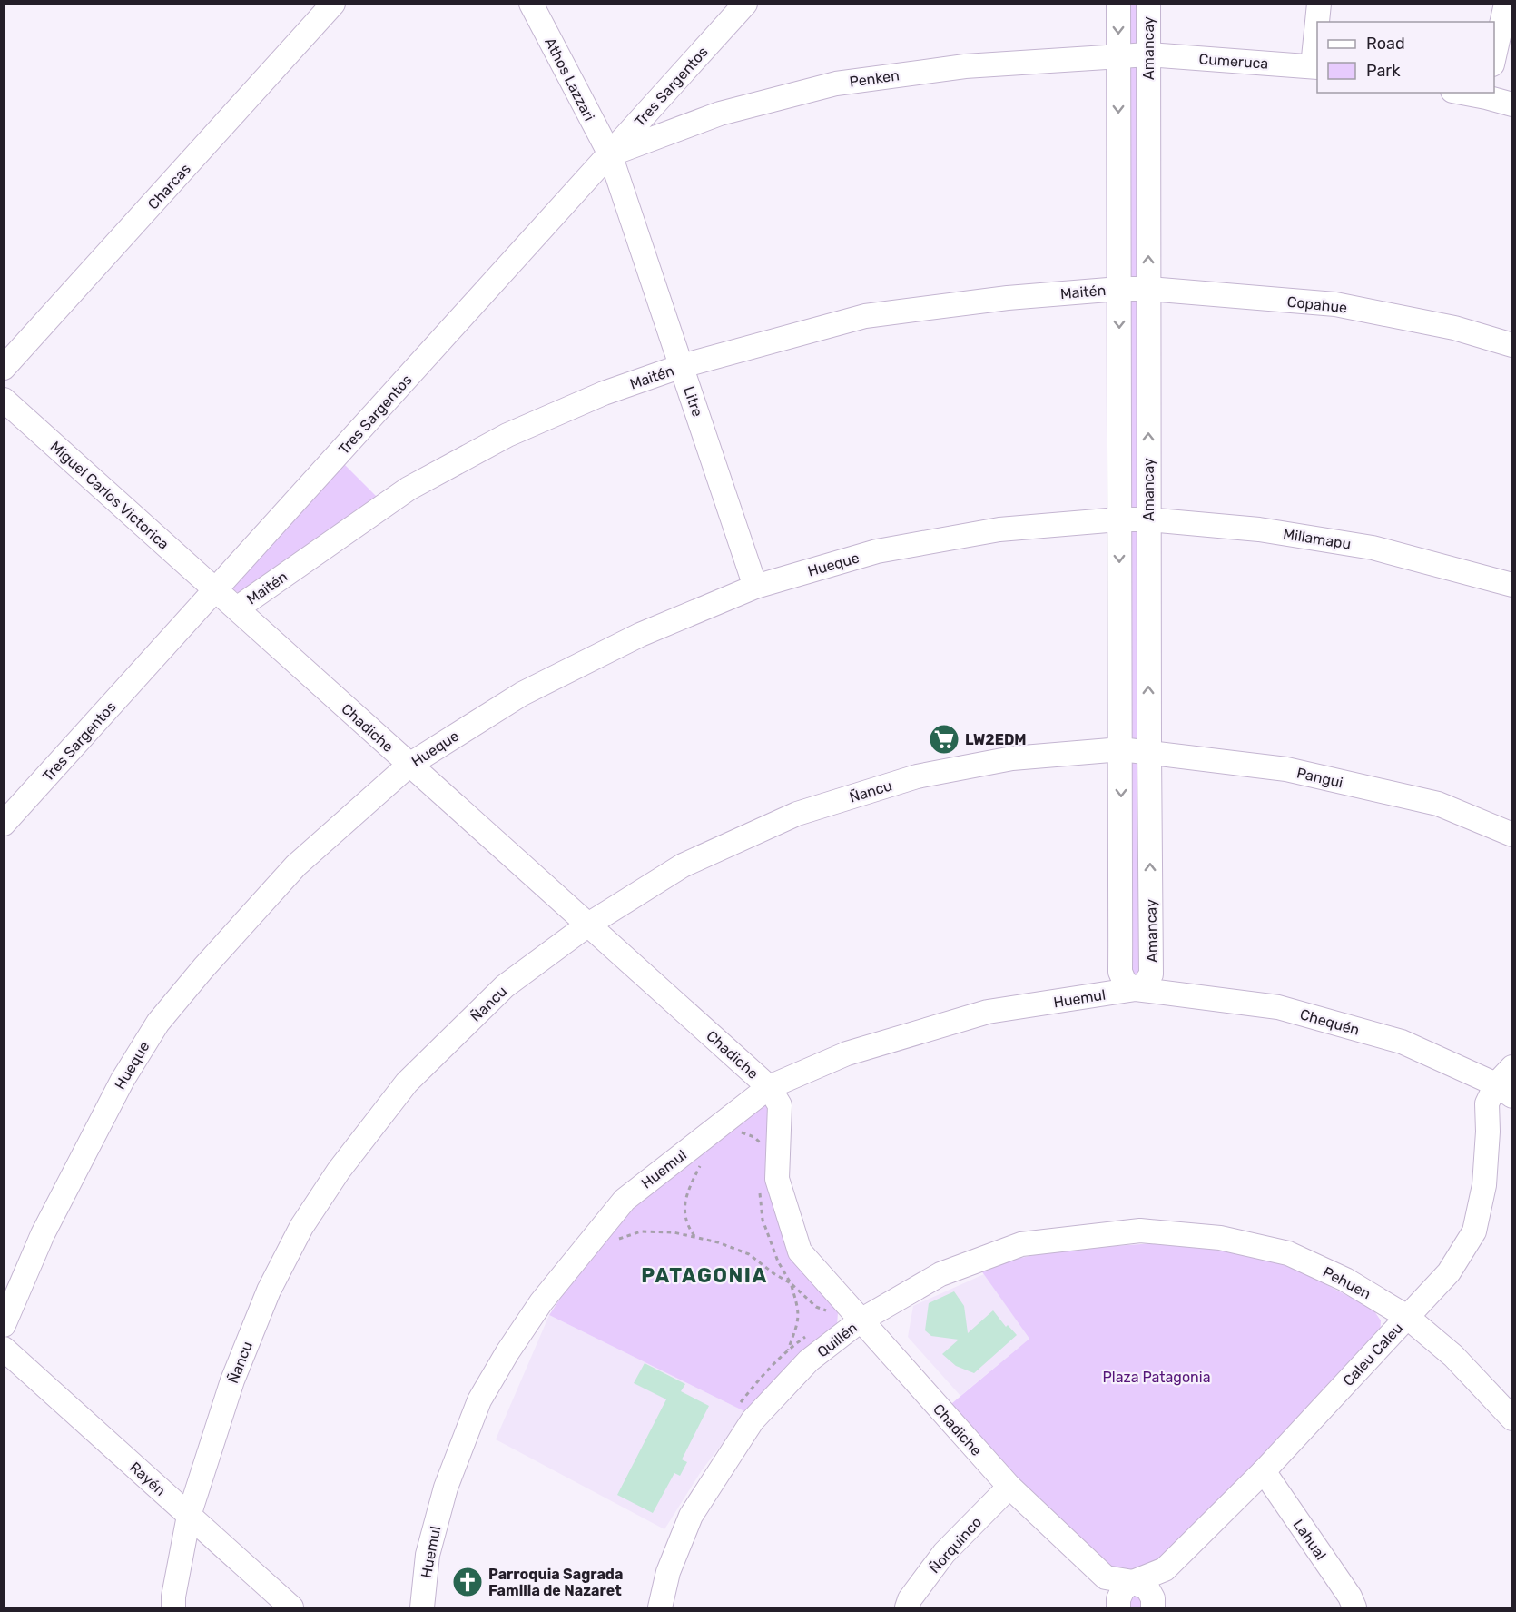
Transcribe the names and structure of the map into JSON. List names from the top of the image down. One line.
{"streets":{"street":["Amancay","Cumeruca","Penken","Athos Lazzari","Tres Sargentos","Charcas","Maitén","Copahue","Litre","Miguel Carlos Victorica","Millamapu","Hueque","Chadiche","Pangui","Ñancu","Huemul","Chequén","Pehuen","Quillén","Caleu Caleu","Rayén","Lahual","Ñorquinco"]},"crossings":[["Amancay","Cumeruca"],["Amancay","Penken"],["Amancay","Maitén"],["Amancay","Copahue"],["Amancay","Millamapu"],["Amancay","Hueque"],["Amancay","Pangui"],["Amancay","Ñancu"],["Amancay","Huemul"],["Amancay","Chequén"],["Cumeruca","Penken"],["Penken","Athos Lazzari"],["Penken","Tres Sargentos"],["Penken","Litre"],["Athos Lazzari","Tres Sargentos"],["Athos Lazzari","Litre"],["Tres Sargentos","Litre"],["Tres Sargentos","Miguel Carlos Victorica"],["Tres Sargentos","Chadiche"],["Maitén","Copahue"],["Maitén","Litre"],["Maitén","Chadiche"],["Litre","Hueque"],["Miguel Carlos Victorica","Chadiche"],["Millamapu","Hueque"],["Hueque","Chadiche"],["Chadiche","Ñancu"],["Chadiche","Huemul"],["Chadiche","Quillén"],["Chadiche","Caleu Caleu"],["Chadiche","Ñorquinco"],["Pangui","Ñancu"],["Ñancu","Rayén"],["Huemul","Chequén"],["Chequén","Caleu Caleu"],["Pehuen","Quillén"],["Pehuen","Caleu Caleu"],["Caleu Caleu","Lahual"]],"districts":["PATAGONIA"],"parks":["Plaza Patagonia"],"places":{"supermarket":["LW2EDM"],"church":["Parroquia Sagrada Familia de Nazaret"]},"legend":["Road","Park"]}
